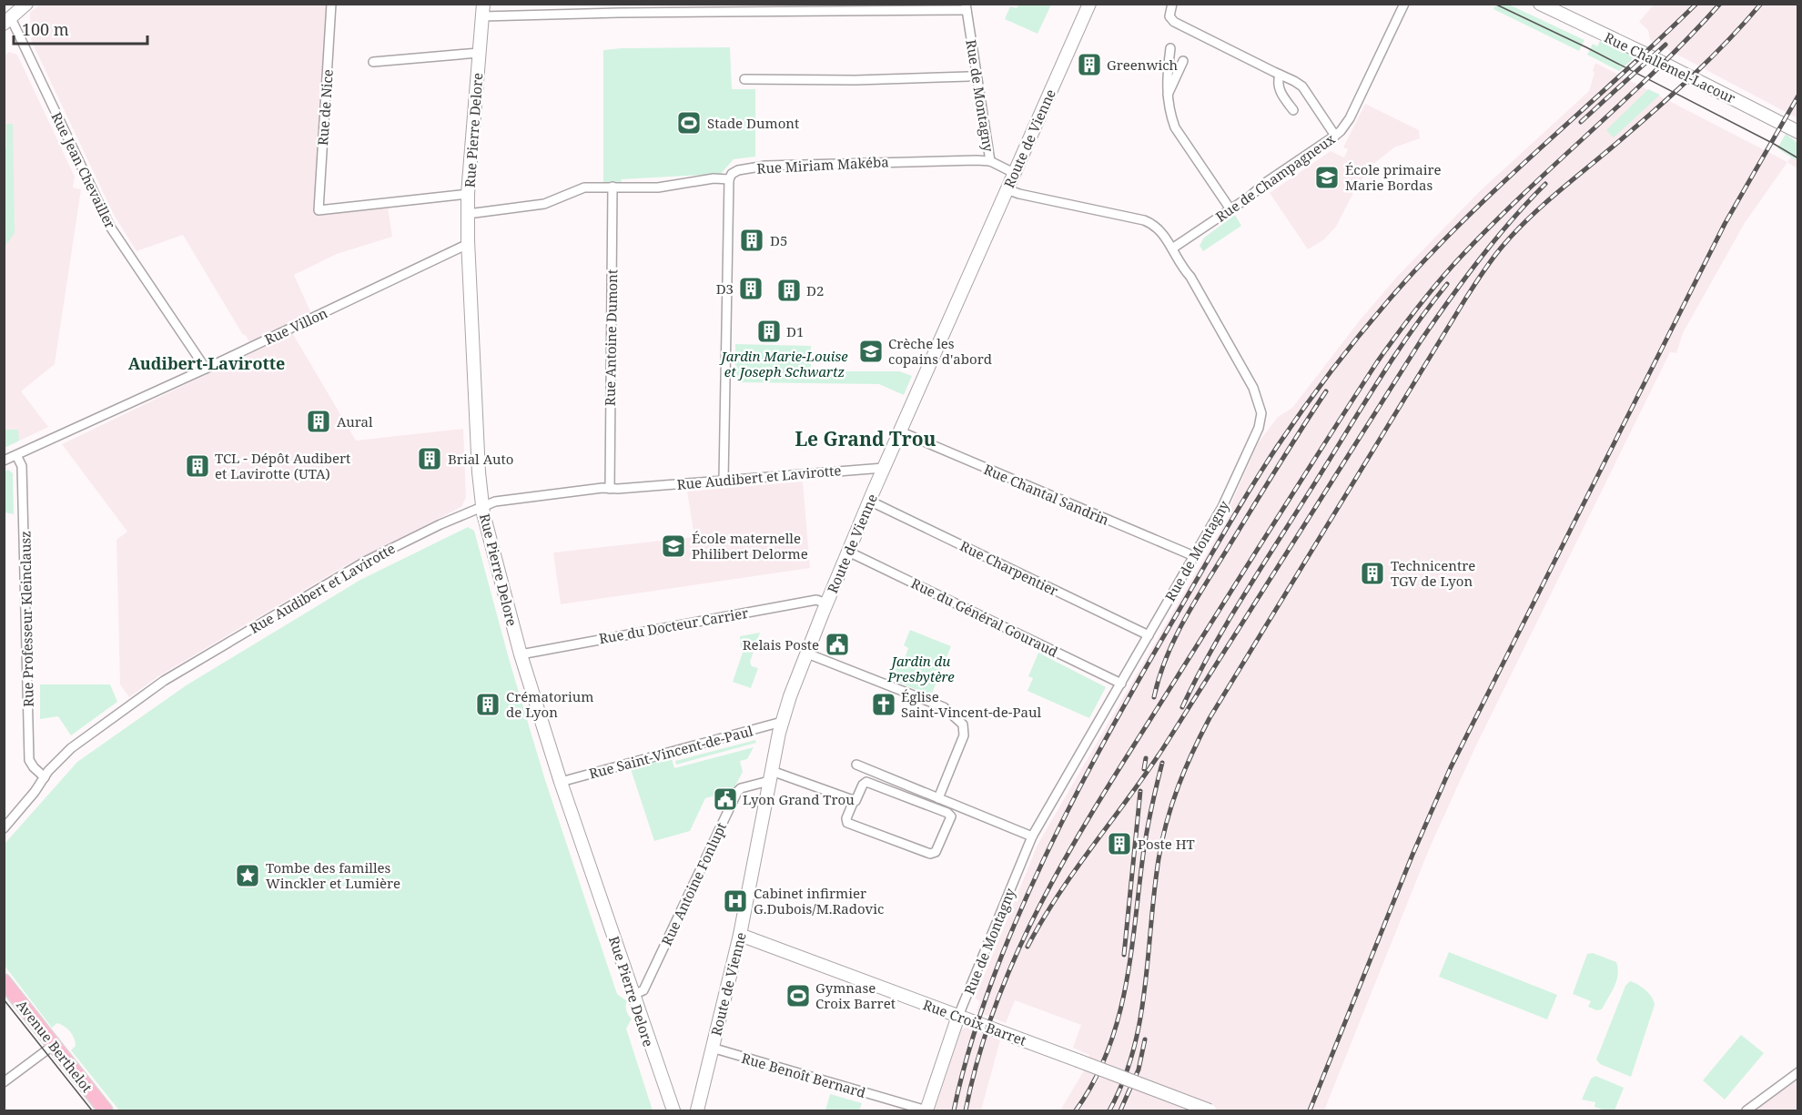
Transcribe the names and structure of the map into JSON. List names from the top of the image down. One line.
{"streets":{"main road":["Avenue Berthelot"],"street":["Rue Challemel-Lacour","Rue de Montagny","Rue de Nice","Rue Pierre Delore","Route de Vienne","Rue Miriam Makéba","Rue Jean Chevailler","Rue de Champagneux","Rue Villon","Rue Antoine Dumont","Rue Audibert et Lavirotte","Rue Chantal Sandrin","Rue Charpentier","Rue du Général Gouraud","Rue Professeur Kleinclausz","Rue du Docteur Carrier","Rue Saint-Vincent-de-Paul","Rue Antoine Fonlupt","Rue Croix Barret","Rue Benoît Bernard"]},"crossings":[["Rue de Montagny","Route de Vienne"],["Rue de Montagny","Rue Miriam Makéba"],["Rue de Montagny","Rue de Champagneux"],["Rue de Montagny","Rue Chantal Sandrin"],["Rue de Montagny","Rue Charpentier"],["Rue de Montagny","Rue du Général Gouraud"],["Rue de Montagny","Rue Croix Barret"],["Rue de Nice","Rue Pierre Delore"],["Rue Pierre Delore","Rue Miriam Makéba"],["Rue Pierre Delore","Rue Villon"],["Rue Pierre Delore","Rue Audibert et Lavirotte"],["Rue Pierre Delore","Rue du Docteur Carrier"],["Rue Pierre Delore","Rue Saint-Vincent-de-Paul"],["Rue Pierre Delore","Rue Antoine Fonlupt"],["Route de Vienne","Rue Audibert et Lavirotte"],["Route de Vienne","Rue Chantal Sandrin"],["Route de Vienne","Rue Charpentier"],["Route de Vienne","Rue du Général Gouraud"],["Route de Vienne","Rue du Docteur Carrier"],["Route de Vienne","Rue Saint-Vincent-de-Paul"],["Route de Vienne","Rue Antoine Fonlupt"],["Route de Vienne","Rue Croix Barret"],["Route de Vienne","Rue Benoît Bernard"],["Rue Miriam Makéba","Rue Antoine Dumont"],["Rue Jean Chevailler","Rue Villon"],["Rue Villon","Rue Professeur Kleinclausz"],["Rue Antoine Dumont","Rue Audibert et Lavirotte"],["Rue Audibert et Lavirotte","Rue Professeur Kleinclausz"]],"districts":["Audibert-Lavirotte","Le Grand Trou"],"parks":["Jardin Marie-Louise et Joseph Schwartz","Jardin du Presbytère"],"places":{"building":["Greenwich","D5","D3","D2","D1","Aural","Brial Auto","TCL - Dépôt Audibert et Lavirotte (UTA)","Technicentre TGV de Lyon","Crématorium de Lyon","Poste HT"],"sports":["Stade Dumont","Gymnase Croix Barret"],"school or university":["École primaire Marie Bordas","Crèche les copains d'abord","École maternelle Philibert Delorme"],"public building":["Relais Poste","Lyon Grand Trou"],"church":["Église Saint-Vincent-de-Paul"],"place":["Tombe des familles Winckler et Lumière"],"hospital":["Cabinet infirmier G.Dubois/M.Radovic"]},"scale_bar":"100 m"}
